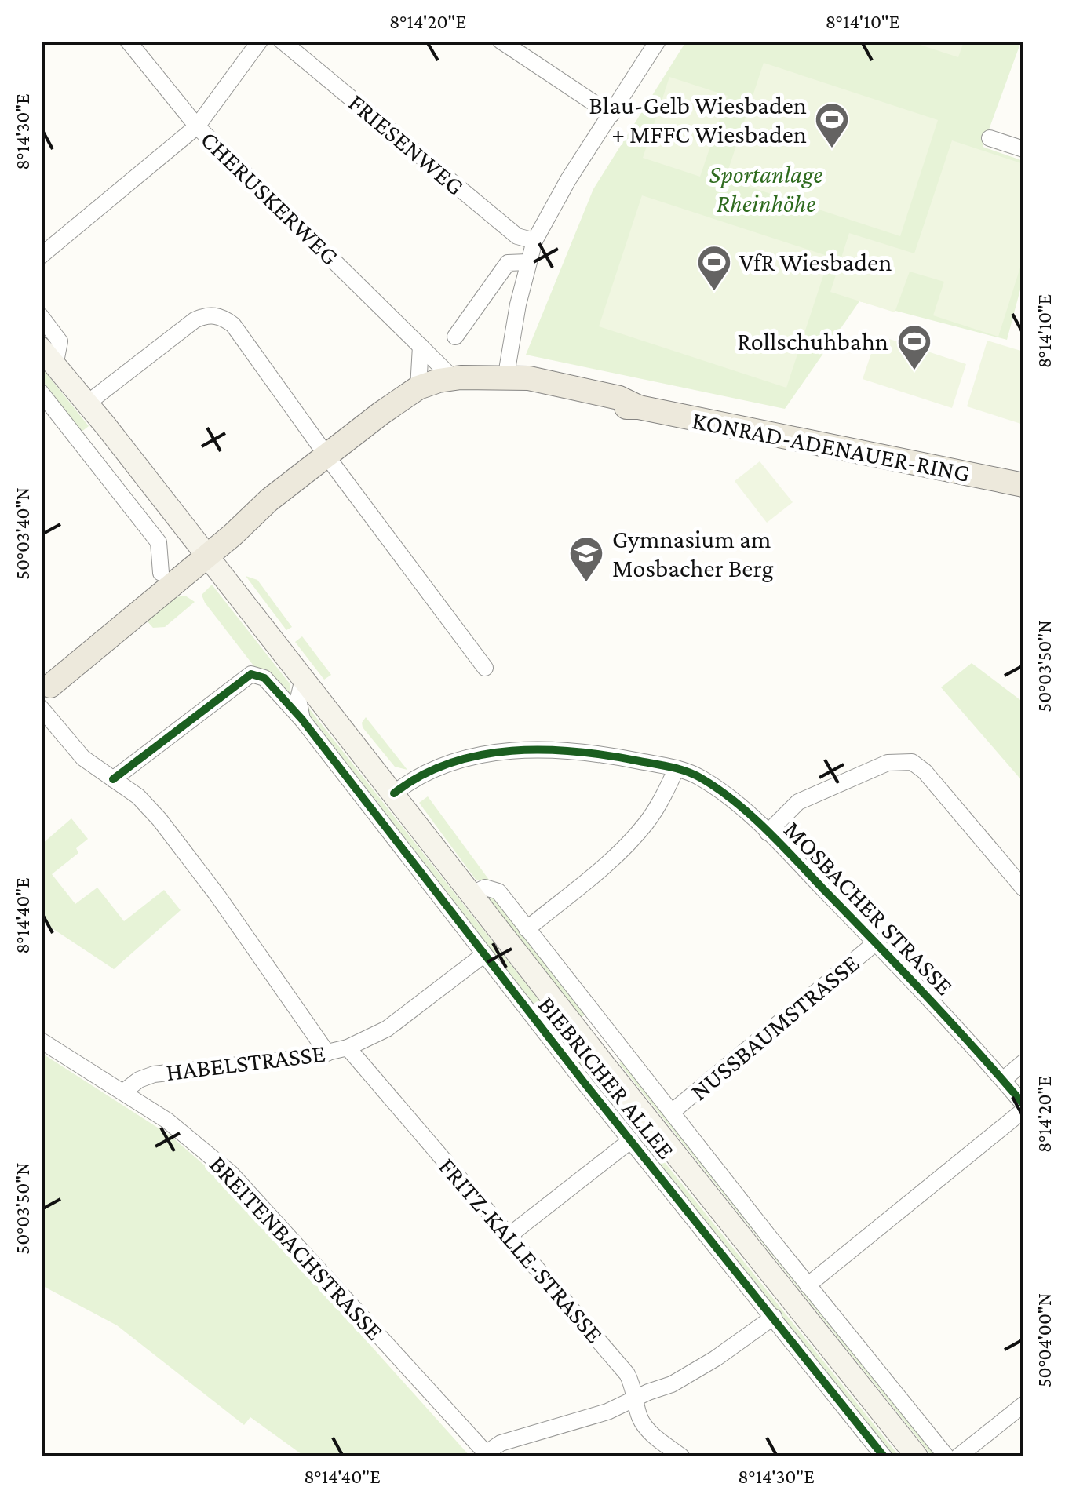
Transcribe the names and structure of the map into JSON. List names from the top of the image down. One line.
{"streets":{"main road":["KONRAD-ADENAUER-RING","BIEBRICHER ALLEE"],"street":["FRIESENWEG","CHERUSKERWEG","MOSBACHER STRASSE","NUSSBAUMSTRASSE","HABELSTRASSE","BREITENBACHSTRASSE","FRITZ-KALLE-STRASSE"]},"crossings":[["CHERUSKERWEG","KONRAD-ADENAUER-RING"],["KONRAD-ADENAUER-RING","BIEBRICHER ALLEE"],["MOSBACHER STRASSE","NUSSBAUMSTRASSE"],["MOSBACHER STRASSE","BIEBRICHER ALLEE"],["NUSSBAUMSTRASSE","BIEBRICHER ALLEE"],["HABELSTRASSE","BIEBRICHER ALLEE"],["HABELSTRASSE","BREITENBACHSTRASSE"],["HABELSTRASSE","FRITZ-KALLE-STRASSE"]],"parks":["Sportanlage Rheinhöhe"],"places":{"sports":["Blau-Gelb Wiesbaden + MFFC Wiesbaden","VfR Wiesbaden","Rollschuhbahn"],"school or university":["Gymnasium am Mosbacher Berg"]},"coordinates":["8°14'20\"E","8°14'10\"E","8°14'30\"E","50°03'40\"N","50°03'50\"N","8°14'40\"E","50°04'00\"N"]}
